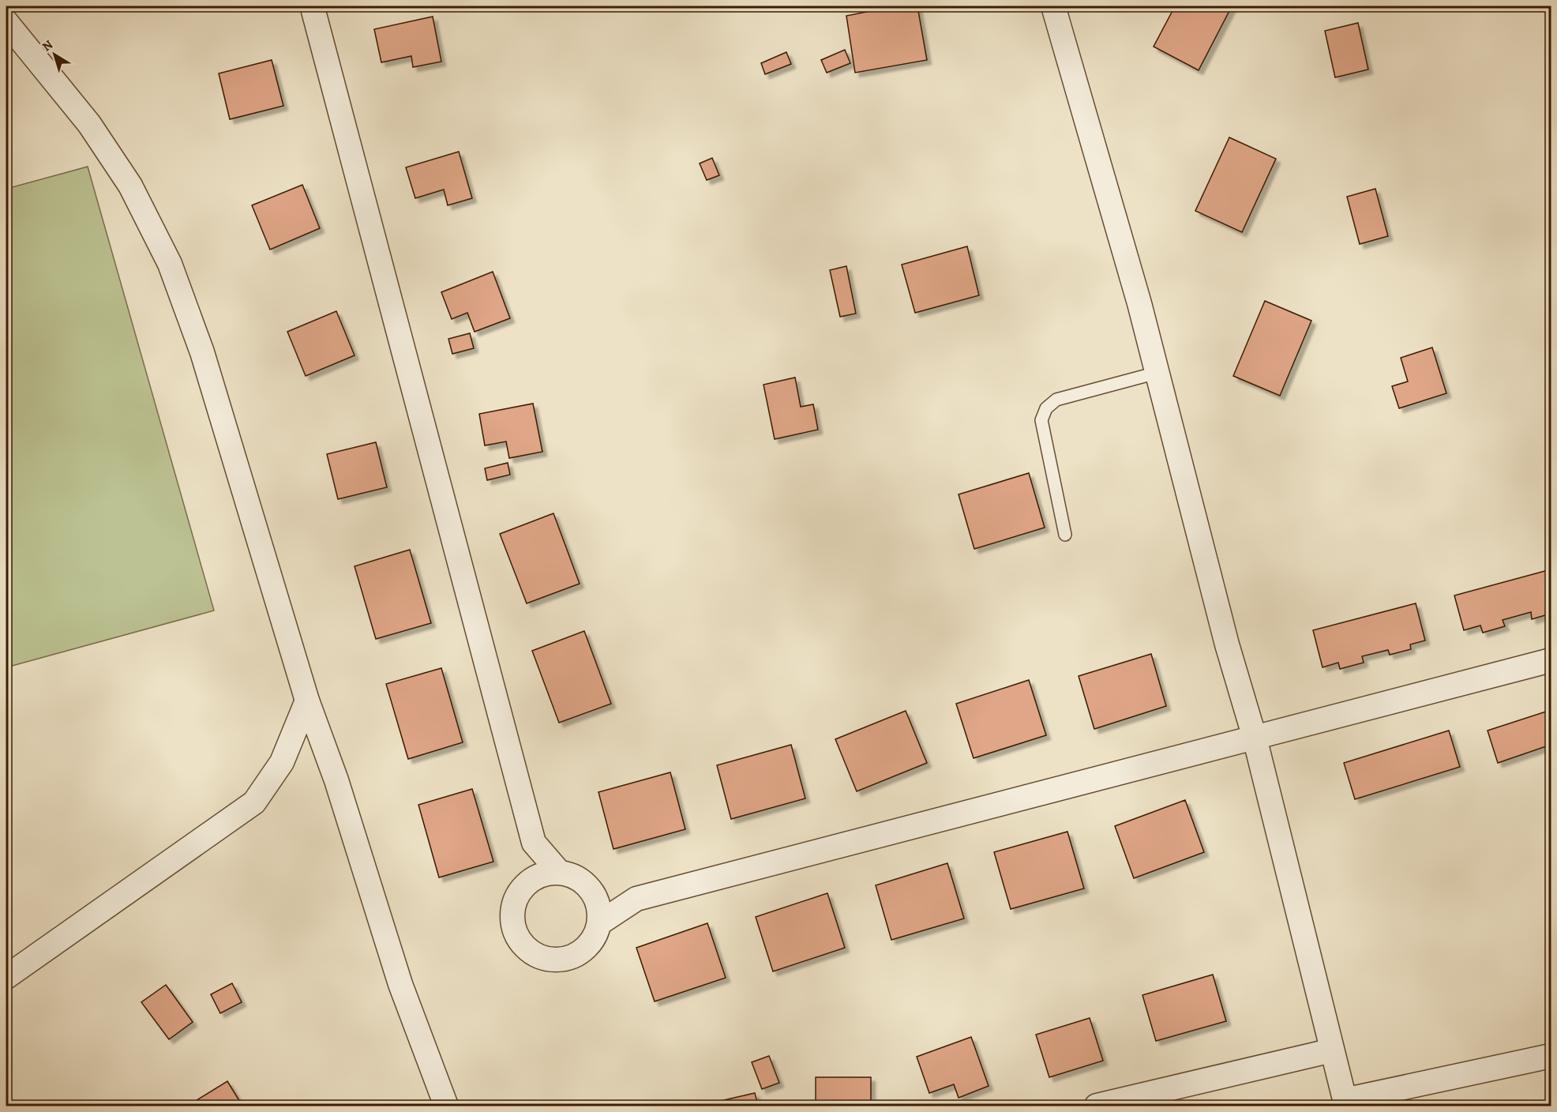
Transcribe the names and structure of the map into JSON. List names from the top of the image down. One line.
{"north":"top left"}
